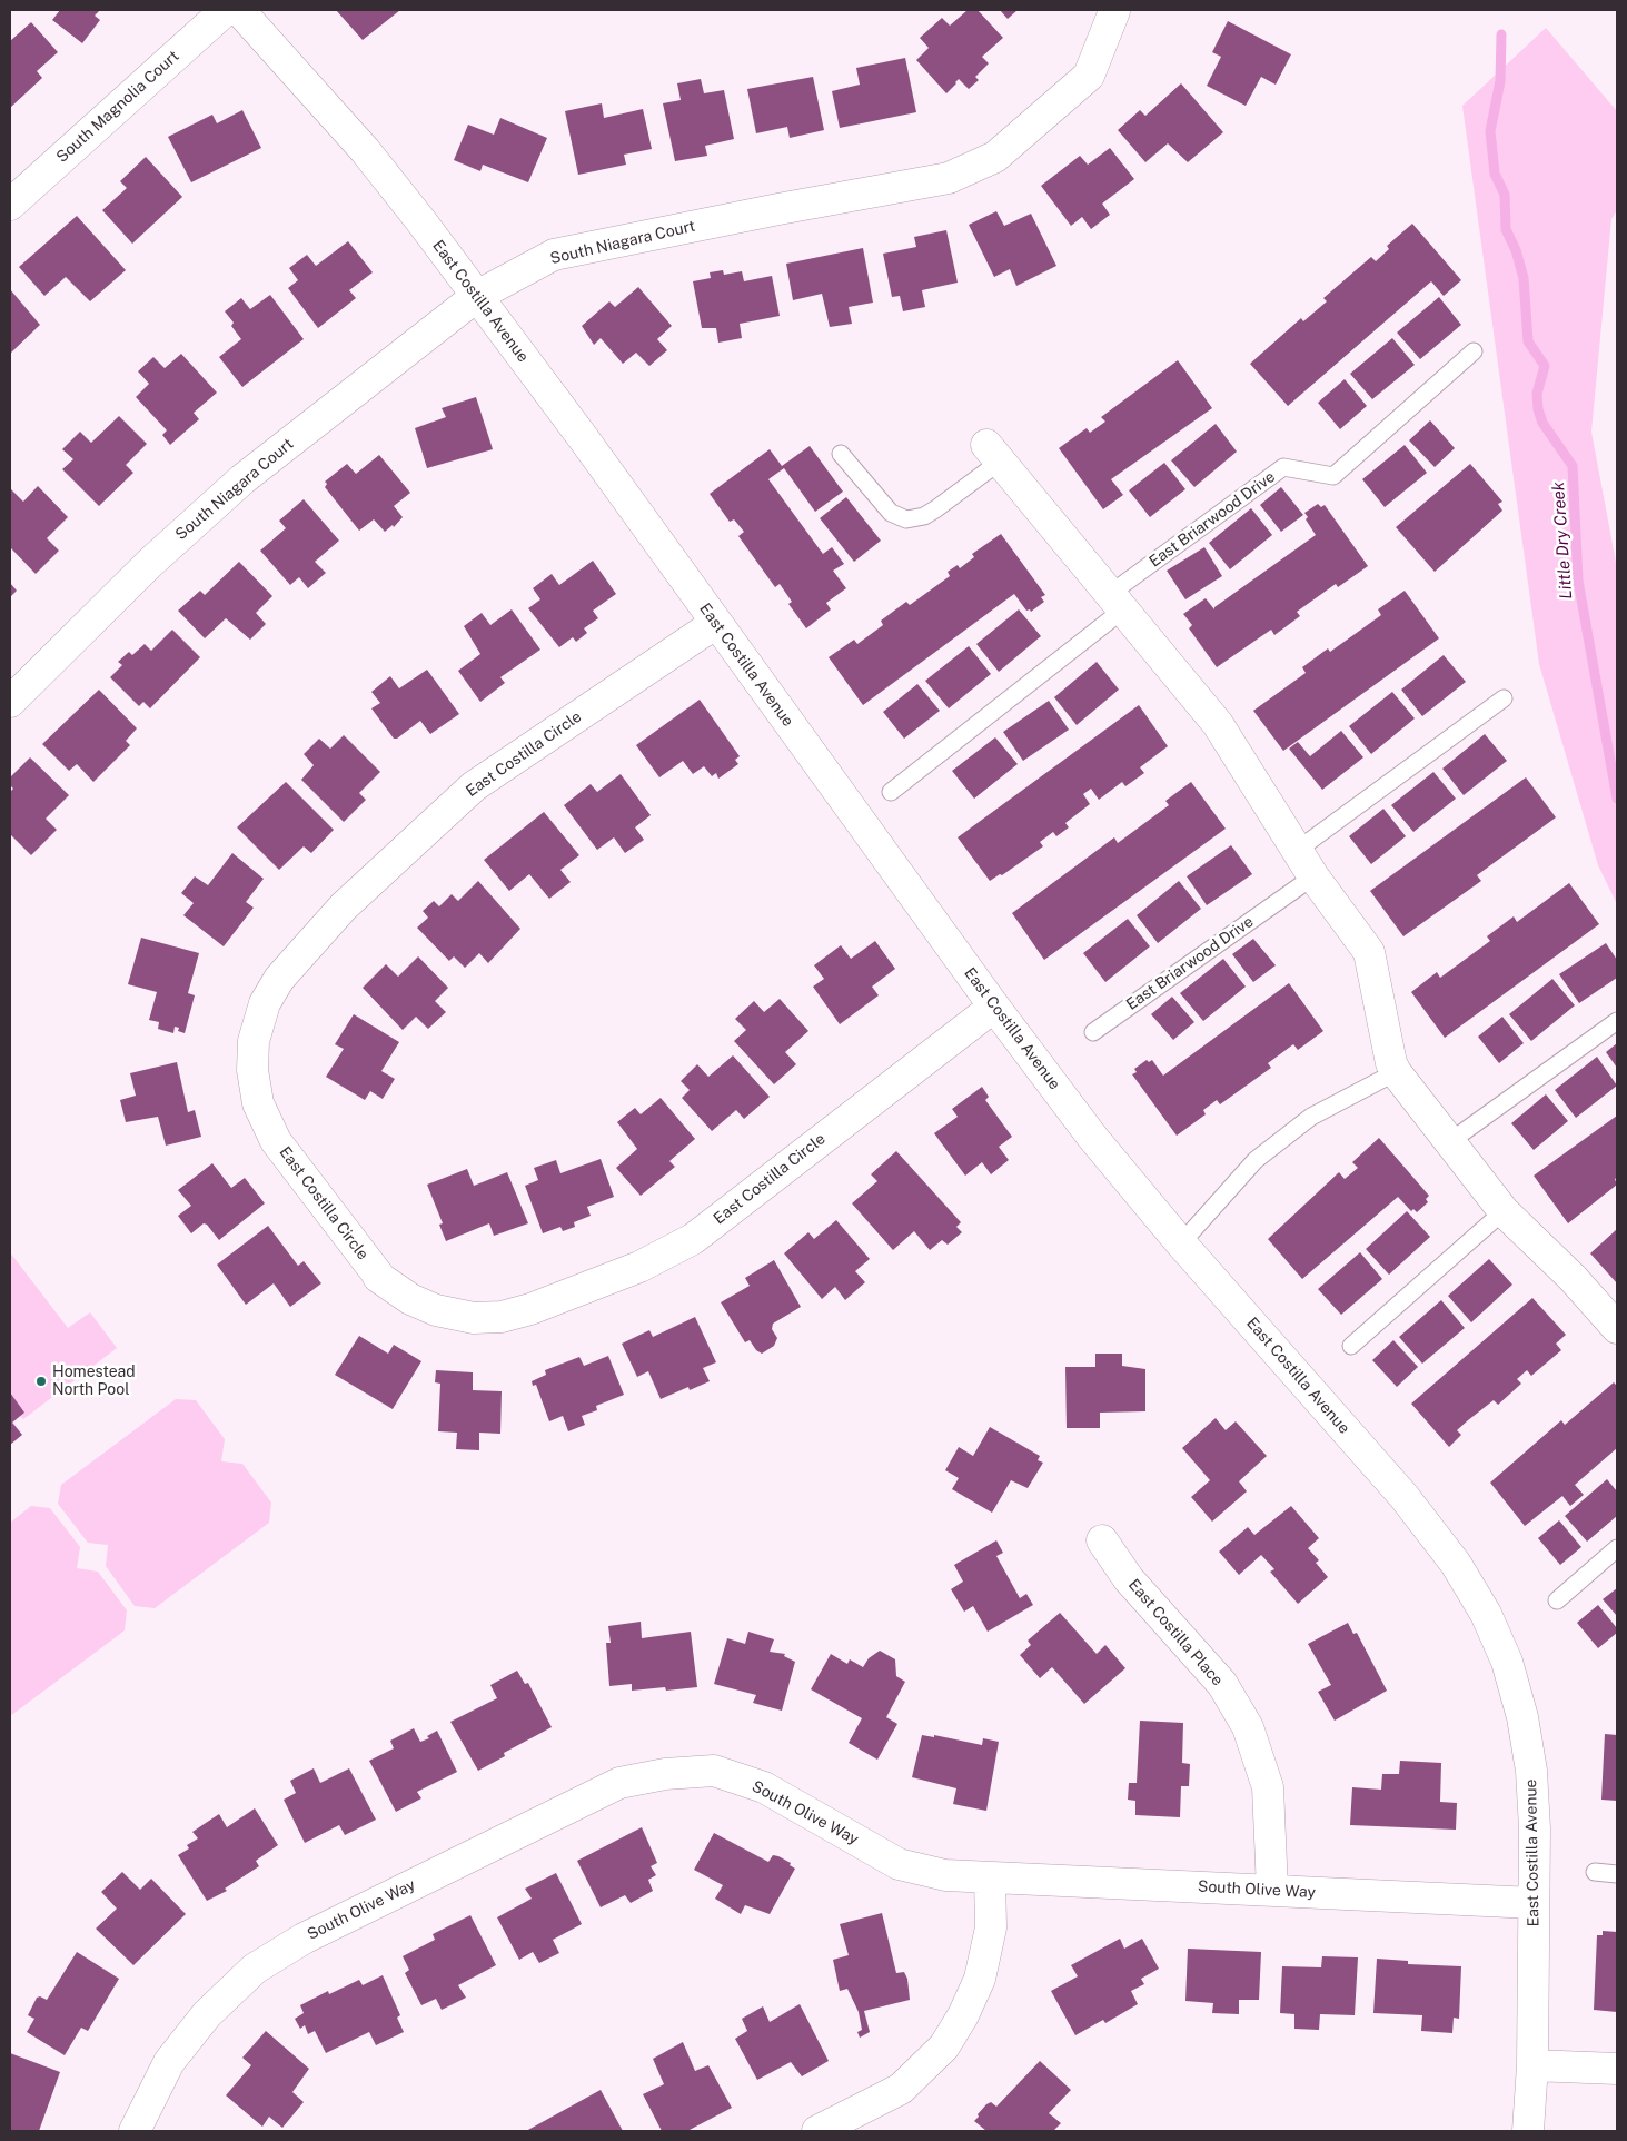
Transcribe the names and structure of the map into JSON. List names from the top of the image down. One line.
{"streets":{"street":["South Magnolia Court","South Niagara Court","East Costilla Avenue","East Costilla Circle","East Costilla Place","South Olive Way"],"lane":["East Briarwood Drive"]},"crossings":[["South Niagara Court","East Costilla Avenue"],["East Costilla Avenue","East Costilla Circle"],["East Costilla Avenue","South Olive Way"],["East Costilla Place","South Olive Way"]],"water":["Little Dry Creek"],"places":["Homestead North Pool"]}
